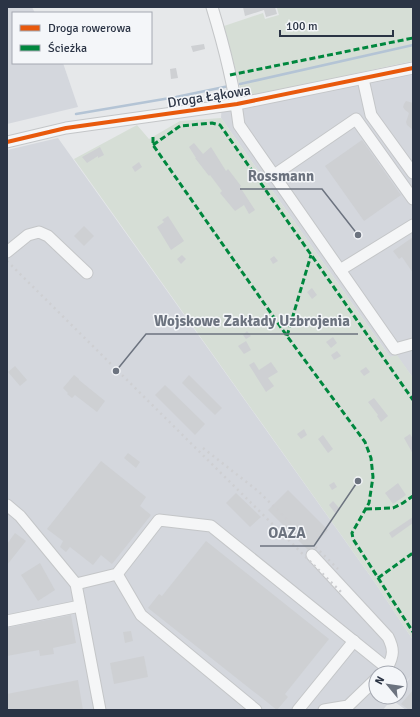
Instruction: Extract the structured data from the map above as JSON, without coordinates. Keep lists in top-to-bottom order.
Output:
{
  "streets": {
    "street": ["Droga Łąkowa"]
  },
  "places": ["Rossmann", "Wojskowe Zakłady Uzbrojenia", "OAZA"],
  "legend": ["Droga rowerowa", "Ścieżka"],
  "scale_bar": "100 m",
  "north": "top left"
}
